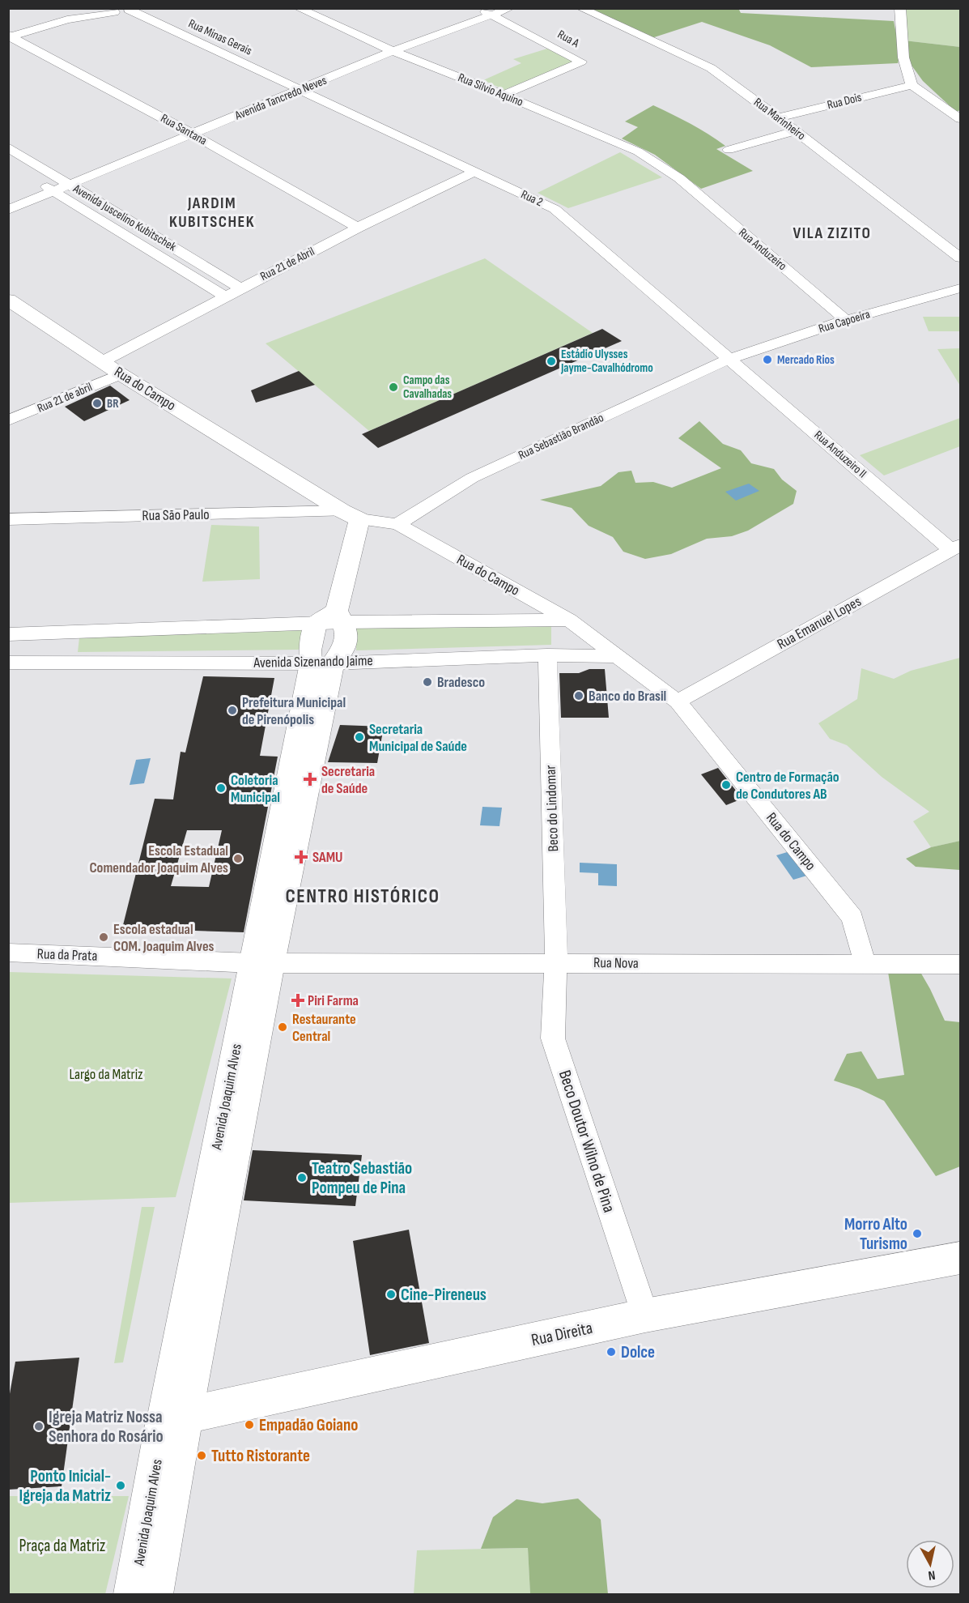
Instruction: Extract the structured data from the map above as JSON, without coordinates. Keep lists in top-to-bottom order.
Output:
{
  "streets": {
    "main road": ["Avenida Joaquim Alves", "Rua Direita"],
    "street": [
      "Rua Minas Gerais",
      "Rua A",
      "Rua Silvio Aquino",
      "Avenida Tancredo Neves",
      "Rua Dois",
      "Rua Marinheiro",
      "Rua Santana",
      "Rua 2",
      "Avenida Juscelino Kubitschek",
      "Rua Anduzeiro",
      "Rua 21 de Abril",
      "Rua Capoeira",
      "Rua do Campo",
      "Rua 21 de abril",
      "Rua Sebastião Brandão",
      "Rua Anduzeiro II",
      "Rua São Paulo",
      "Rua Emanuel Lopes",
      "Avenida Sizenando Jaime",
      "Beco do Lindomar",
      "Rua da Prata",
      "Rua Nova",
      "Beco Doutor Wilno de Pina"
    ]
  },
  "crossings": [
    ["Rua Minas Gerais", "Avenida Tancredo Neves"],
    ["Rua Minas Gerais", "Rua 2"],
    ["Rua A", "Rua Silvio Aquino"],
    ["Rua A", "Avenida Tancredo Neves"],
    ["Rua Silvio Aquino", "Avenida Tancredo Neves"],
    ["Rua Silvio Aquino", "Rua Anduzeiro"],
    ["Avenida Tancredo Neves", "Rua Santana"],
    ["Avenida Tancredo Neves", "Rua 2"],
    ["Avenida Tancredo Neves", "Avenida Juscelino Kubitschek"],
    ["Rua Dois", "Rua Marinheiro"],
    ["Rua Santana", "Rua 21 de Abril"],
    ["Rua 2", "Rua 21 de Abril"],
    ["Rua 2", "Rua Capoeira"],
    ["Rua 2", "Rua Sebastião Brandão"],
    ["Rua 2", "Rua Anduzeiro II"],
    ["Avenida Juscelino Kubitschek", "Rua 21 de Abril"],
    ["Rua Anduzeiro", "Rua Capoeira"],
    ["Rua 21 de Abril", "Rua do Campo"],
    ["Rua Capoeira", "Rua Sebastião Brandão"],
    ["Rua Capoeira", "Rua Anduzeiro II"],
    ["Rua do Campo", "Rua 21 de abril"],
    ["Rua do Campo", "Rua Sebastião Brandão"],
    ["Rua do Campo", "Rua São Paulo"],
    ["Rua do Campo", "Rua Emanuel Lopes"],
    ["Rua do Campo", "Avenida Sizenando Jaime"],
    ["Rua do Campo", "Rua Nova"],
    ["Rua do Campo", "Avenida Joaquim Alves"],
    ["Rua Sebastião Brandão", "Rua Anduzeiro II"],
    ["Rua Anduzeiro II", "Rua Emanuel Lopes"],
    ["Rua São Paulo", "Avenida Joaquim Alves"],
    ["Avenida Sizenando Jaime", "Beco do Lindomar"],
    ["Avenida Sizenando Jaime", "Avenida Joaquim Alves"],
    ["Beco do Lindomar", "Rua Nova"],
    ["Beco do Lindomar", "Beco Doutor Wilno de Pina"],
    ["Rua da Prata", "Rua Nova"],
    ["Rua da Prata", "Avenida Joaquim Alves"],
    ["Rua Nova", "Avenida Joaquim Alves"],
    ["Rua Nova", "Beco Doutor Wilno de Pina"],
    ["Avenida Joaquim Alves", "Rua Direita"],
    ["Beco Doutor Wilno de Pina", "Rua Direita"]
  ],
  "districts": ["JARDIM KUBITSCHEK", "VILA ZIZITO", "CENTRO HISTÓRICO"],
  "parks": ["Largo da Matriz", "Praça da Matriz"],
  "places": {
    "other": [
      "Mercado Rios",
      "Estádio Ulysses Jayme-Cavalhódromo",
      "Campo das Cavalhadas",
      "BR",
      "Bradesco",
      "Banco do Brasil",
      "Prefeitura Municipal de Pirenópolis",
      "Secretaria Municipal de Saúde",
      "Centro de Formação de Condutores AB",
      "Coletoria Municipal",
      "Escola Estadual Comendador Joaquim Alves",
      "Escola estadual COM. Joaquim Alves",
      "Restaurante Central",
      "Teatro Sebastião Pompeu de Pina",
      "Morro Alto Turismo",
      "Cine-Pireneus",
      "Dolce",
      "Empadão Goiano",
      "Igreja Matriz Nossa Senhora do Rosário",
      "Tutto Ristorante",
      "Ponto Inicial- Igreja da Matriz"
    ],
    "health": ["Secretaria de Saúde", "SAMU", "Piri Farma"]
  },
  "north": "bottom"
}
